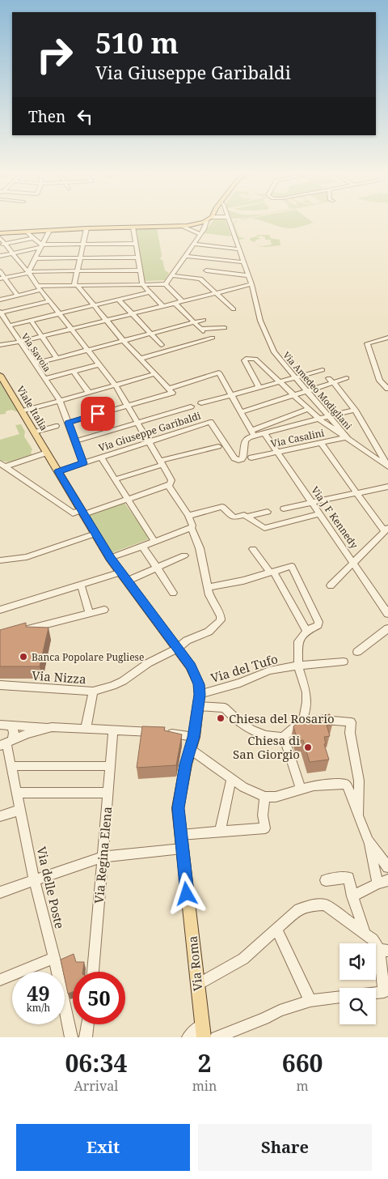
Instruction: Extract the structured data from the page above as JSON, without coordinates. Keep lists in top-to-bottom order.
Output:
{
  "streets": {
    "main road": ["Viale Italia", "Via Roma"],
    "street": [
      "Via Savoia",
      "Via Amedeo Modigliani",
      "Via Giuseppe Garibaldi",
      "Via Casalini",
      "Via J F Kennedy",
      "Via del Tufo",
      "Via Nizza",
      "Via Regina Elena",
      "Via delle Poste"
    ]
  },
  "crossings": [
    ["Via Savoia", "Via Giuseppe Garibaldi"],
    ["Via Amedeo Modigliani", "Via Casalini"],
    ["Viale Italia", "Via Roma"],
    ["Via Giuseppe Garibaldi", "Via Roma"],
    ["Via Casalini", "Via J F Kennedy"],
    ["Via del Tufo", "Via Roma"],
    ["Via Nizza", "Via Roma"]
  ],
  "places": ["Banca Popolare Pugliese", "Chiesa del Rosario", "Chiesa di San Giorgio"],
  "page": {
    "turn": ["510 m", "Via Giuseppe Garibaldi"],
    "then": "Then",
    "speed": "49 km/h",
    "limit": "50",
    "eta": [
      "06:34",
      "Arrival",
      "2",
      "min",
      "660",
      "m"
    ],
    "buttons": ["Exit", "Share"]
  }
}
